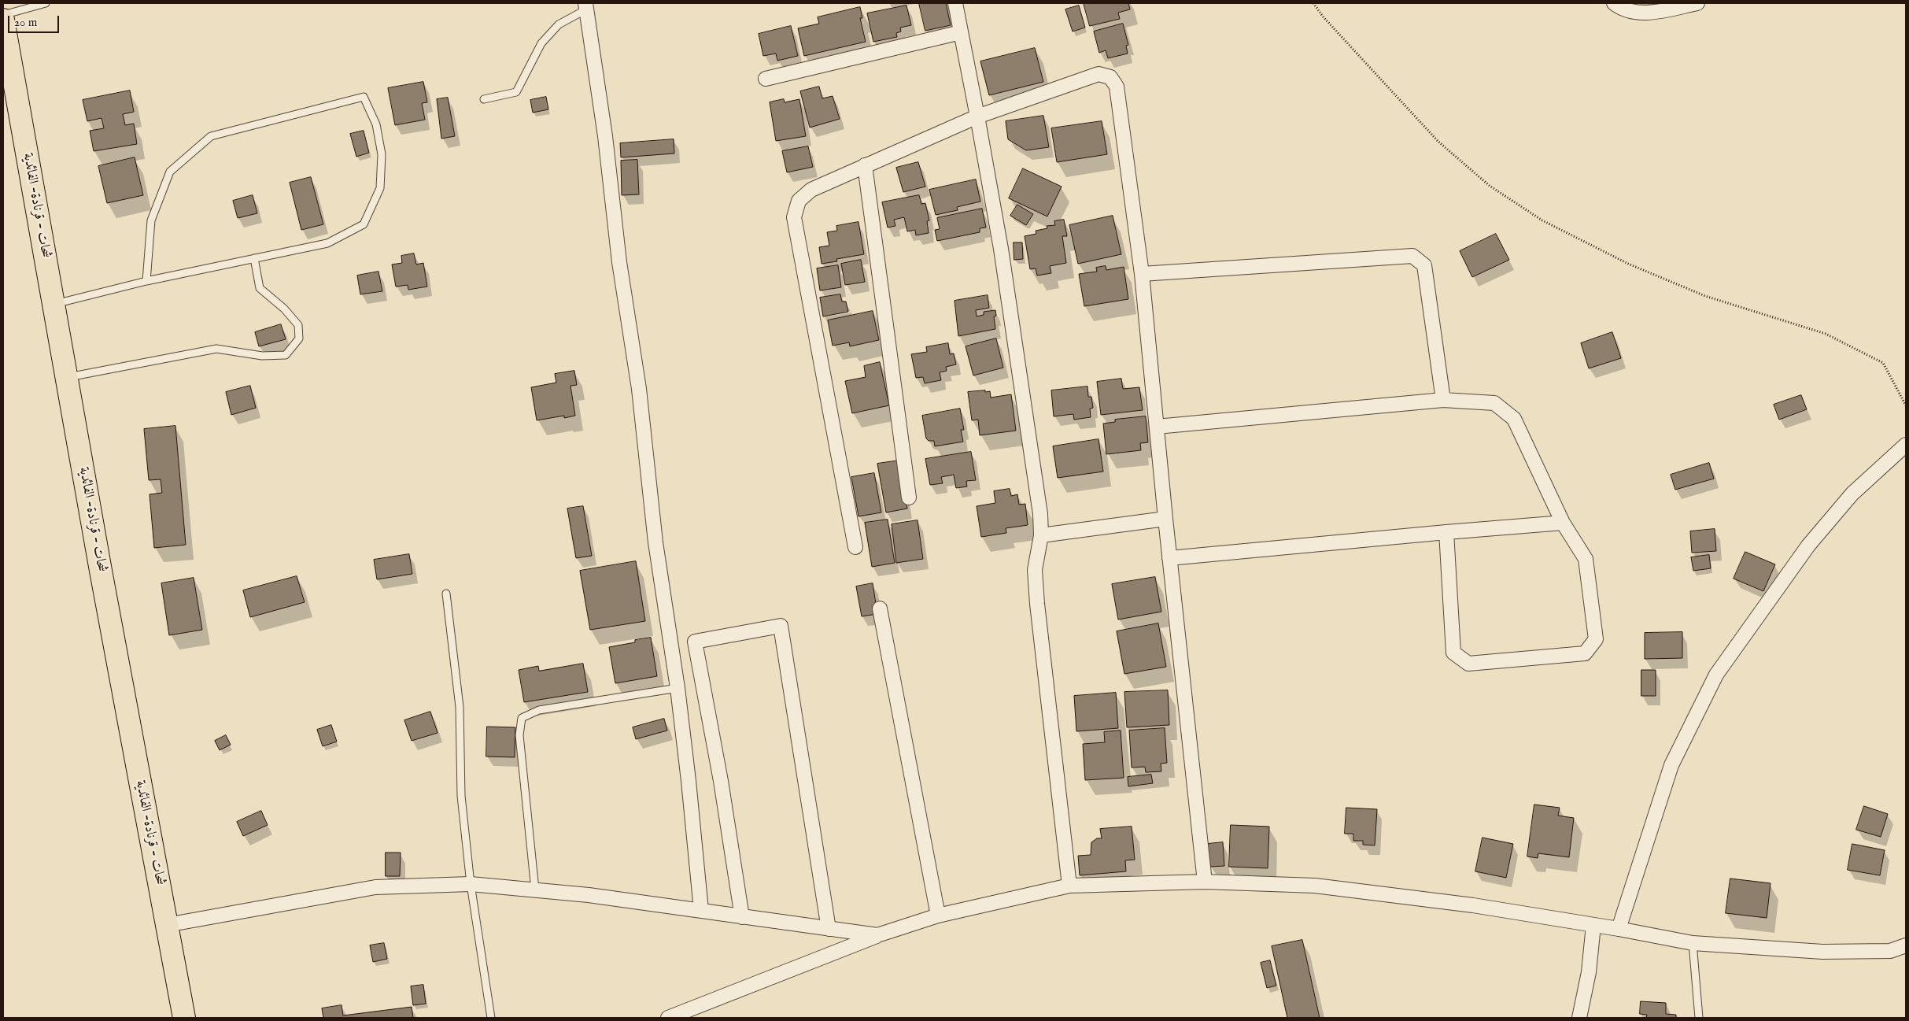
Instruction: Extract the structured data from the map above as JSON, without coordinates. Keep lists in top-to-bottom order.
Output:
{
  "streets": {
    "main road": ["شحات - قرنادة- الفائدية"]
  },
  "scale_bar": "20 m"
}
